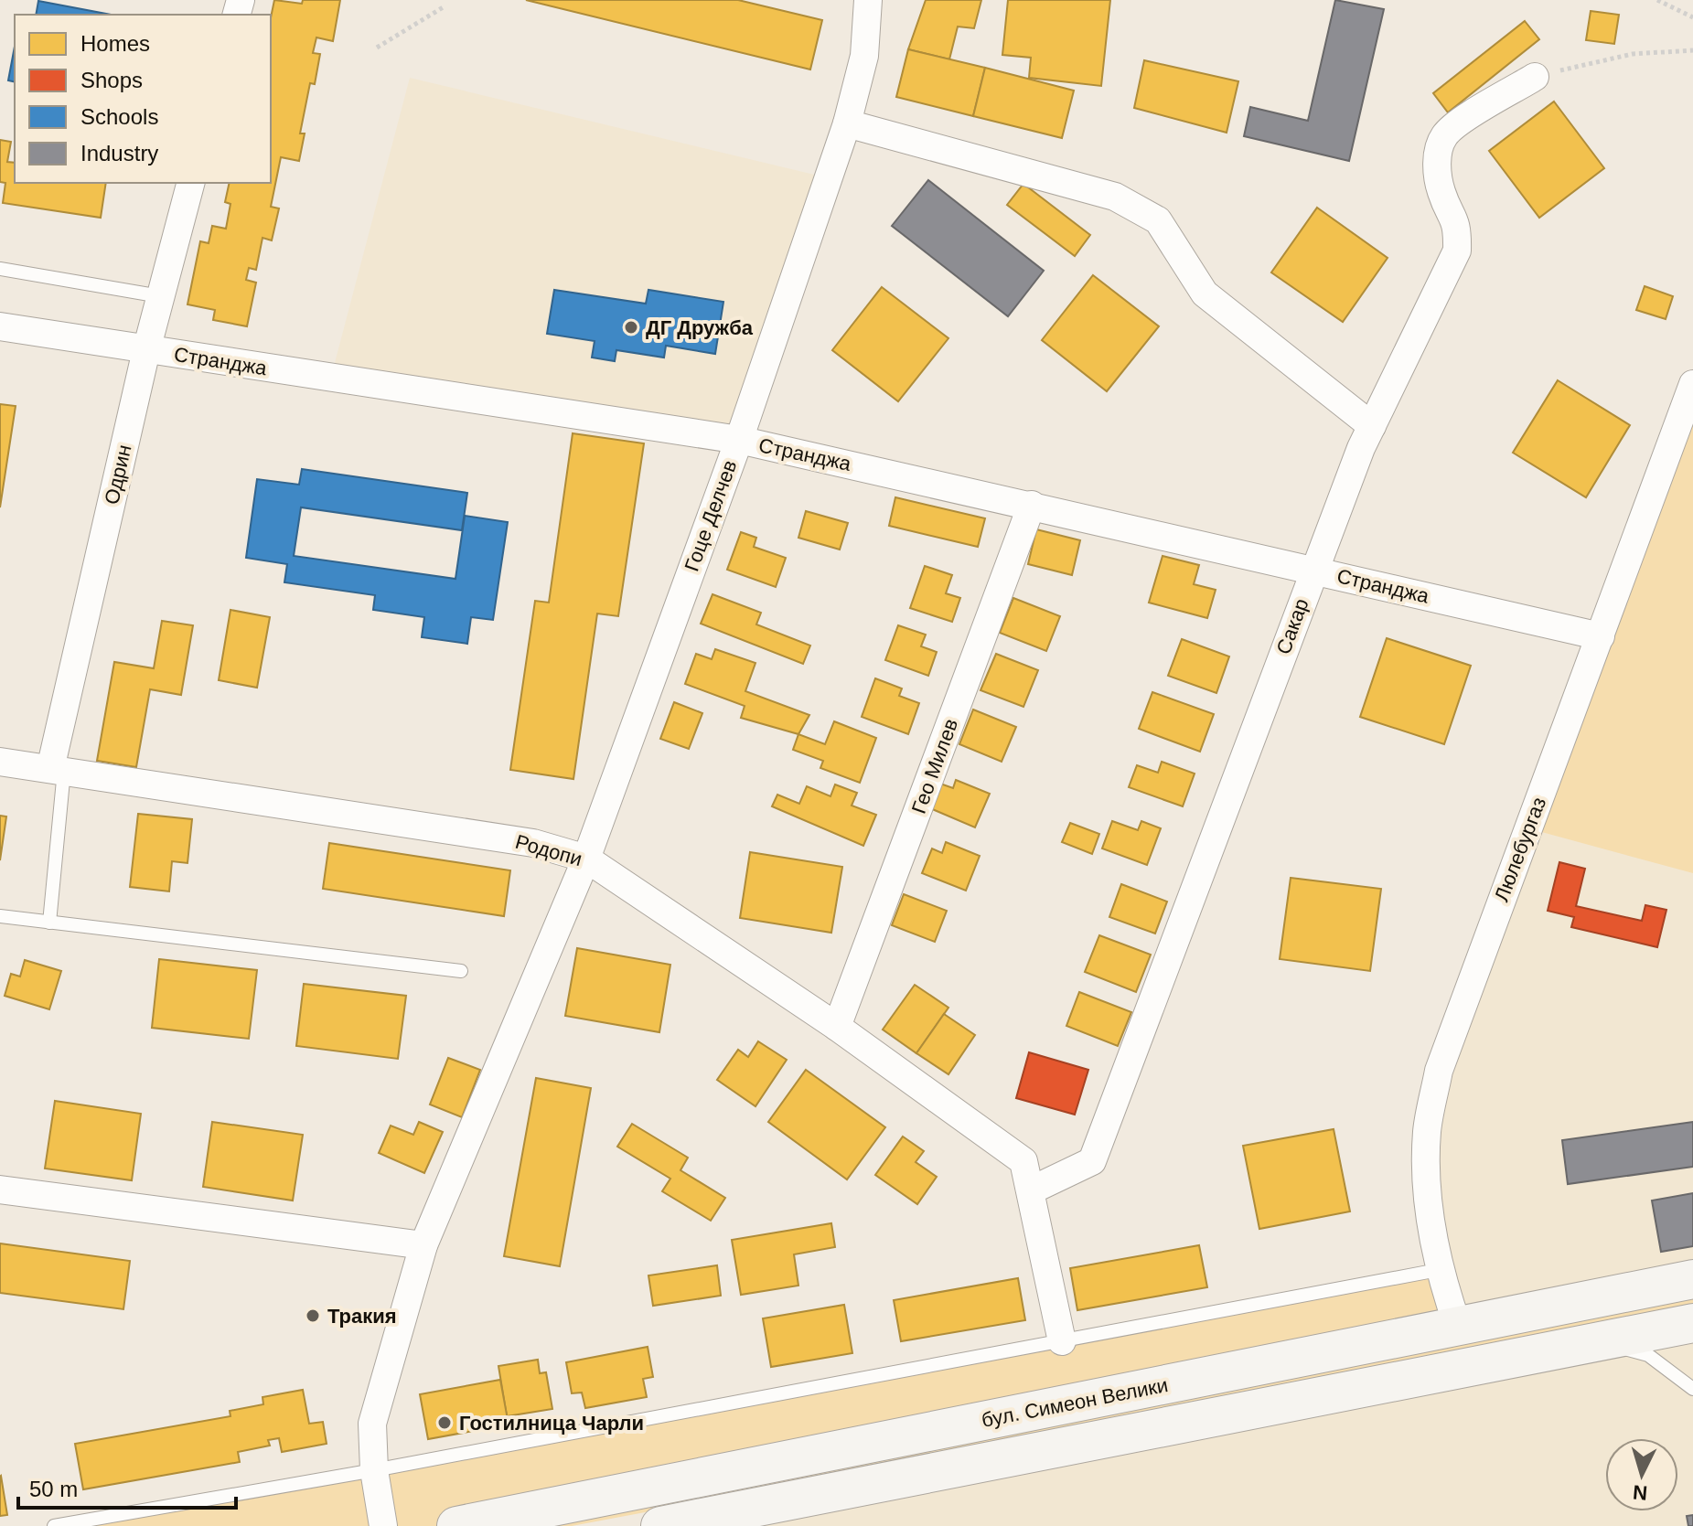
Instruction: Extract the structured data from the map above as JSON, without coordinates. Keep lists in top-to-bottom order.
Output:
{
  "streets": {
    "main road": ["бул. Симеон Велики"],
    "street": [
      "Странджа",
      "Одрин",
      "Гоце Делчев",
      "Сакар",
      "Гео Милев",
      "Люлебургаз",
      "Родопи"
    ]
  },
  "crossings": [
    ["Странджа", "Одрин"],
    ["Странджа", "Гоце Делчев"],
    ["Странджа", "Сакар"],
    ["Странджа", "Гео Милев"],
    ["Странджа", "Люлебургаз"],
    ["Одрин", "Родопи"],
    ["Гоце Делчев", "Родопи"],
    ["Сакар", "Родопи"],
    ["Гео Милев", "Родопи"],
    ["Люлебургаз", "бул. Симеон Велики"]
  ],
  "places": ["ДГ Дружба", "Тракия", "Гостилница Чарли"],
  "legend": [
    "Homes",
    "Shops",
    "Schools",
    "Industry"
  ],
  "scale_bar": "50 m",
  "north": "bottom"
}
